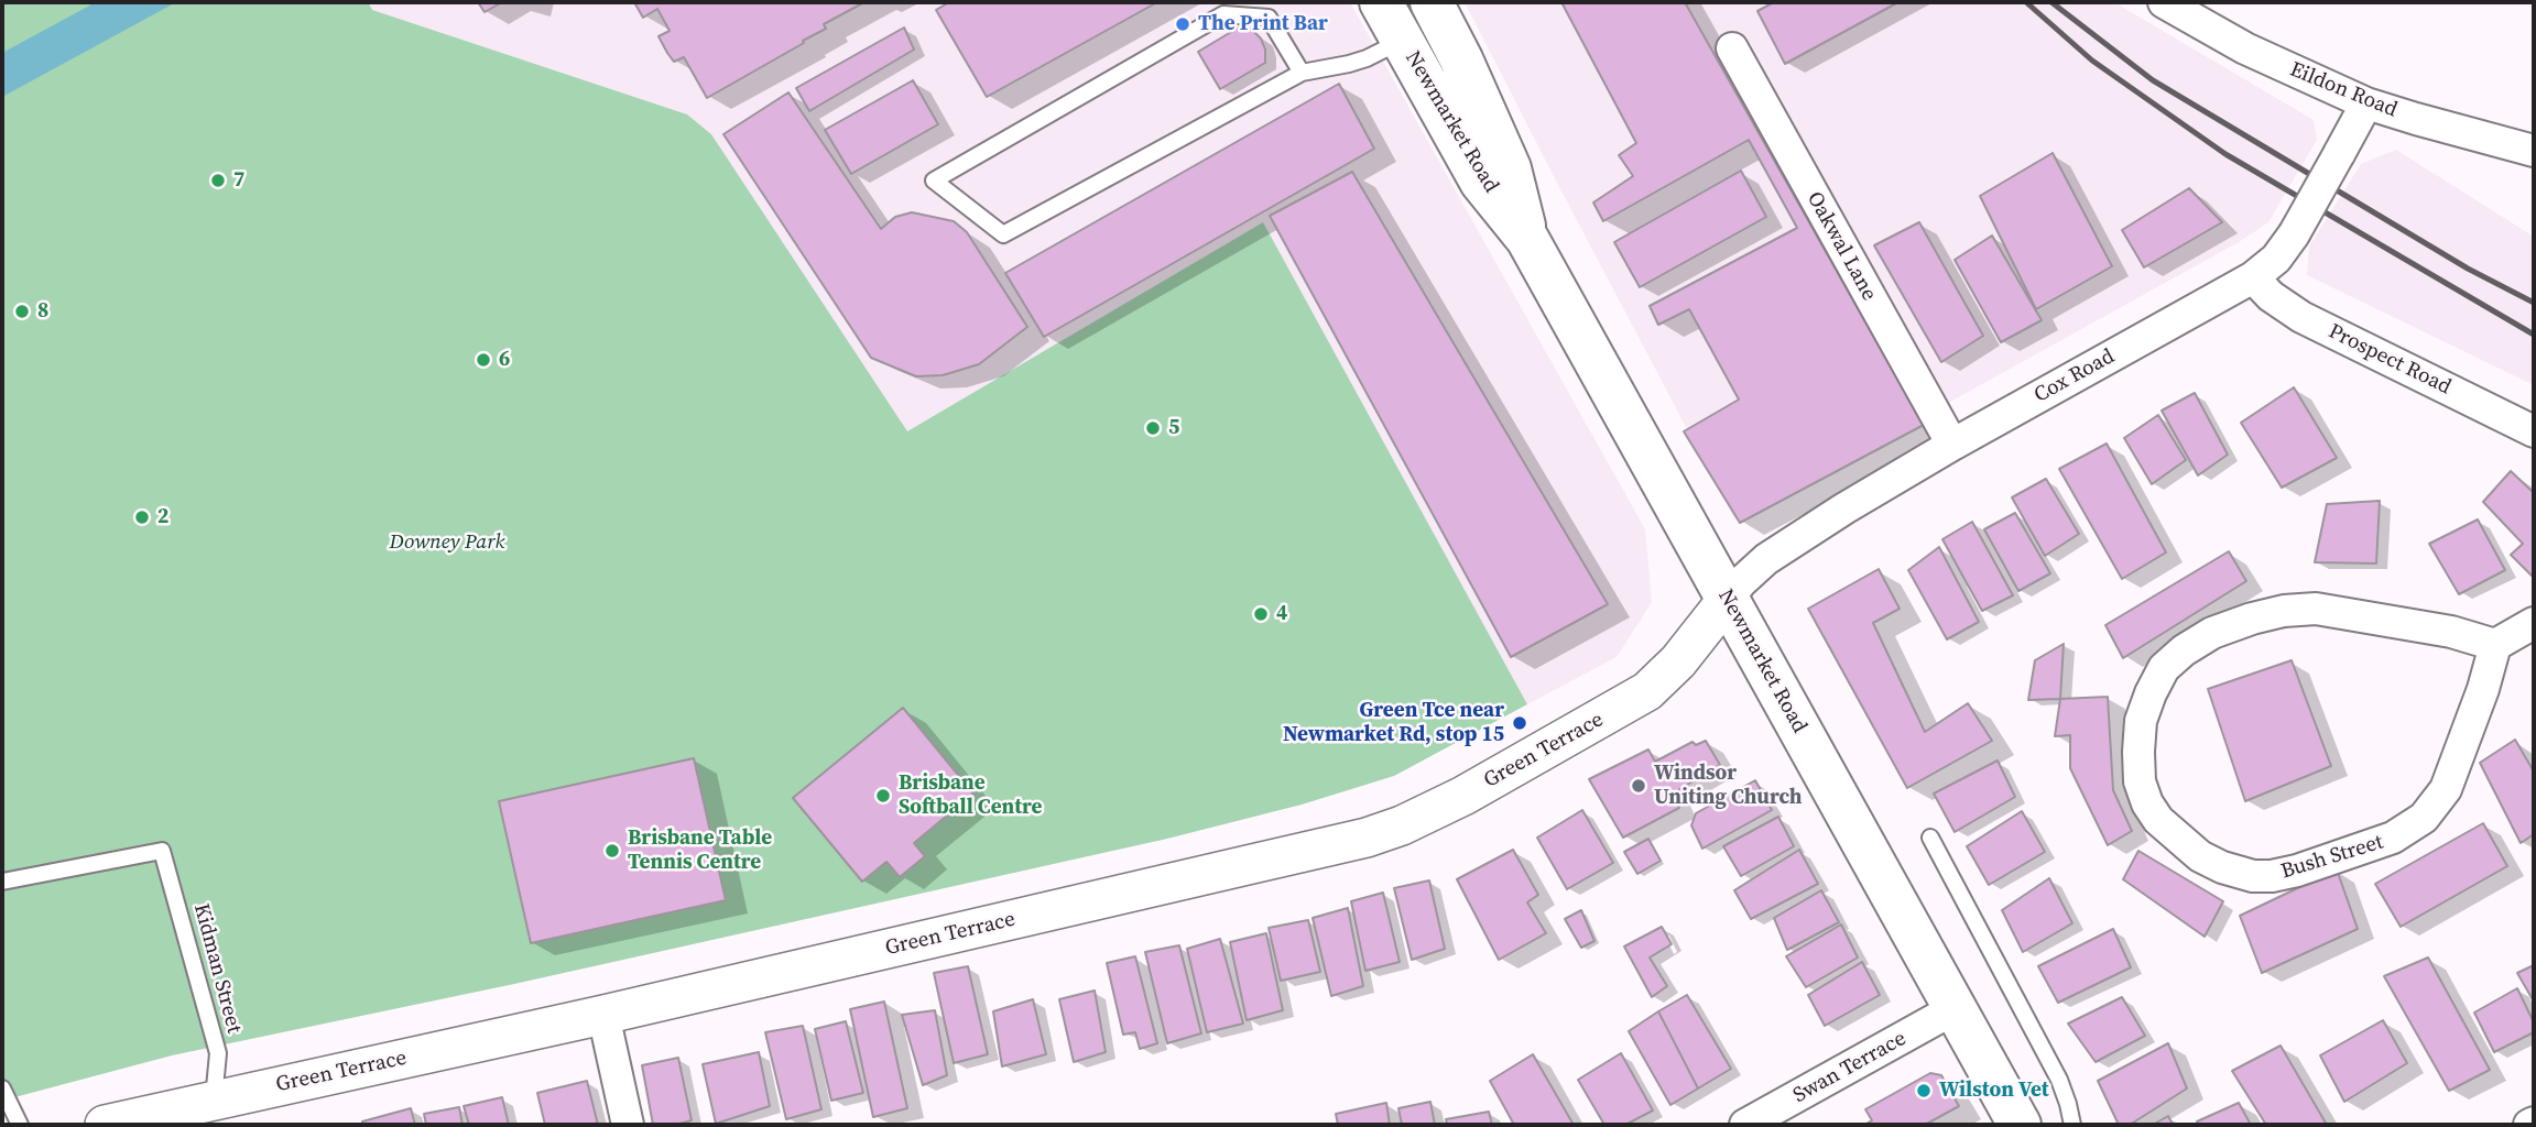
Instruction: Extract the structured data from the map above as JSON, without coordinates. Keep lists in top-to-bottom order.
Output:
{
  "streets": {
    "main road": ["Newmarket Road"],
    "street": [
      "Eildon Road",
      "Oakwal Lane",
      "Prospect Road",
      "Cox Road",
      "Green Terrace",
      "Bush Street",
      "Swan Terrace"
    ],
    "lane": ["Kidman Street"]
  },
  "crossings": [
    ["Eildon Road", "Cox Road"],
    ["Newmarket Road", "Cox Road"],
    ["Newmarket Road", "Green Terrace"],
    ["Newmarket Road", "Swan Terrace"],
    ["Oakwal Lane", "Cox Road"],
    ["Prospect Road", "Cox Road"],
    ["Cox Road", "Green Terrace"],
    ["Green Terrace", "Kidman Street"]
  ],
  "parks": ["Downey Park"],
  "places": [
    "The Print Bar",
    "7",
    "8",
    "6",
    "5",
    "2",
    "4",
    "Green Tce near Newmarket Rd, stop 15",
    "Windsor Uniting Church",
    "Brisbane Softball Centre",
    "Brisbane Table Tennis Centre",
    "Wilston Vet"
  ]
}
